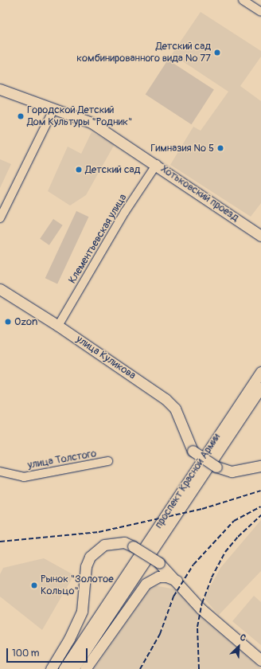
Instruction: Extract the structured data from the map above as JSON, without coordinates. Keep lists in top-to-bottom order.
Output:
{
  "streets": {
    "main road": ["Хотьковский проезд", "улица Куликова", "проспект Красной Армии"],
    "street": ["Клементьевская улица", "улица Толстого"]
  },
  "crossings": [
    ["Хотьковский проезд", "Клементьевская улица"],
    ["Клементьевская улица", "улица Куликова"]
  ],
  "places": [
    "Детский сад комбинированного вида № 77",
    "Городской Детский Дом Культуры \"Родник\"",
    "Гимназия № 5",
    "Детский сад",
    "Ozon",
    "Рынок \"Золотое Кольцо\""
  ],
  "scale_bar": "100 m",
  "north": "top right"
}
